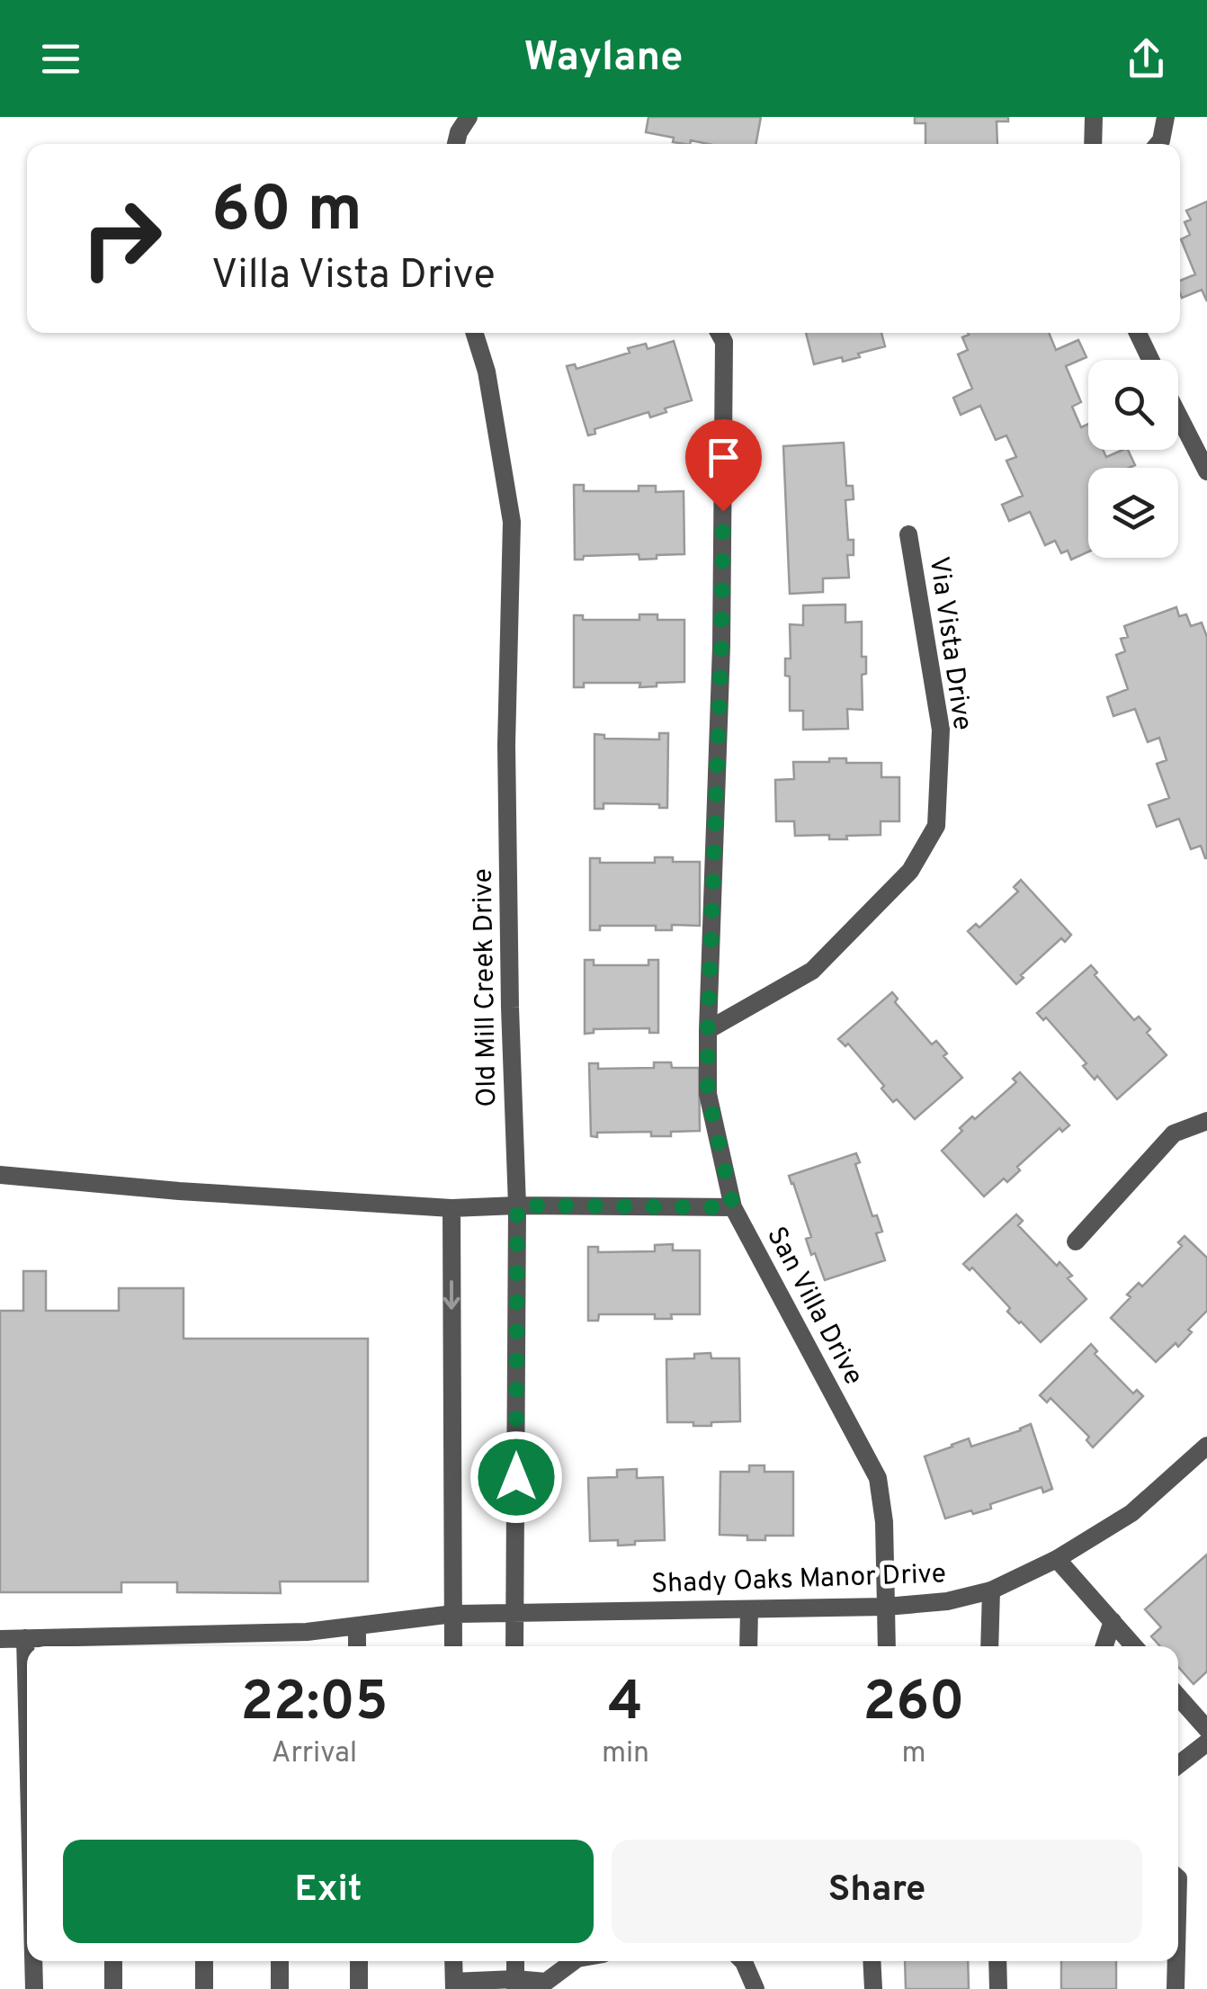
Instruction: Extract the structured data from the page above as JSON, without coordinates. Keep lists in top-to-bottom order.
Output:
{
  "streets": {
    "street": [
      "Via Vista Drive",
      "Old Mill Creek Drive",
      "San Villa Drive",
      "Shady Oaks Manor Drive"
    ]
  },
  "crossings": [
    ["Via Vista Drive", "San Villa Drive"],
    ["Old Mill Creek Drive", "Shady Oaks Manor Drive"],
    ["San Villa Drive", "Shady Oaks Manor Drive"]
  ],
  "page": {
    "header": "Waylane",
    "turn": ["60 m", "Villa Vista Drive"],
    "eta": [
      "22:05",
      "Arrival",
      "4",
      "min",
      "260",
      "m"
    ],
    "buttons": ["Exit", "Share"]
  }
}
